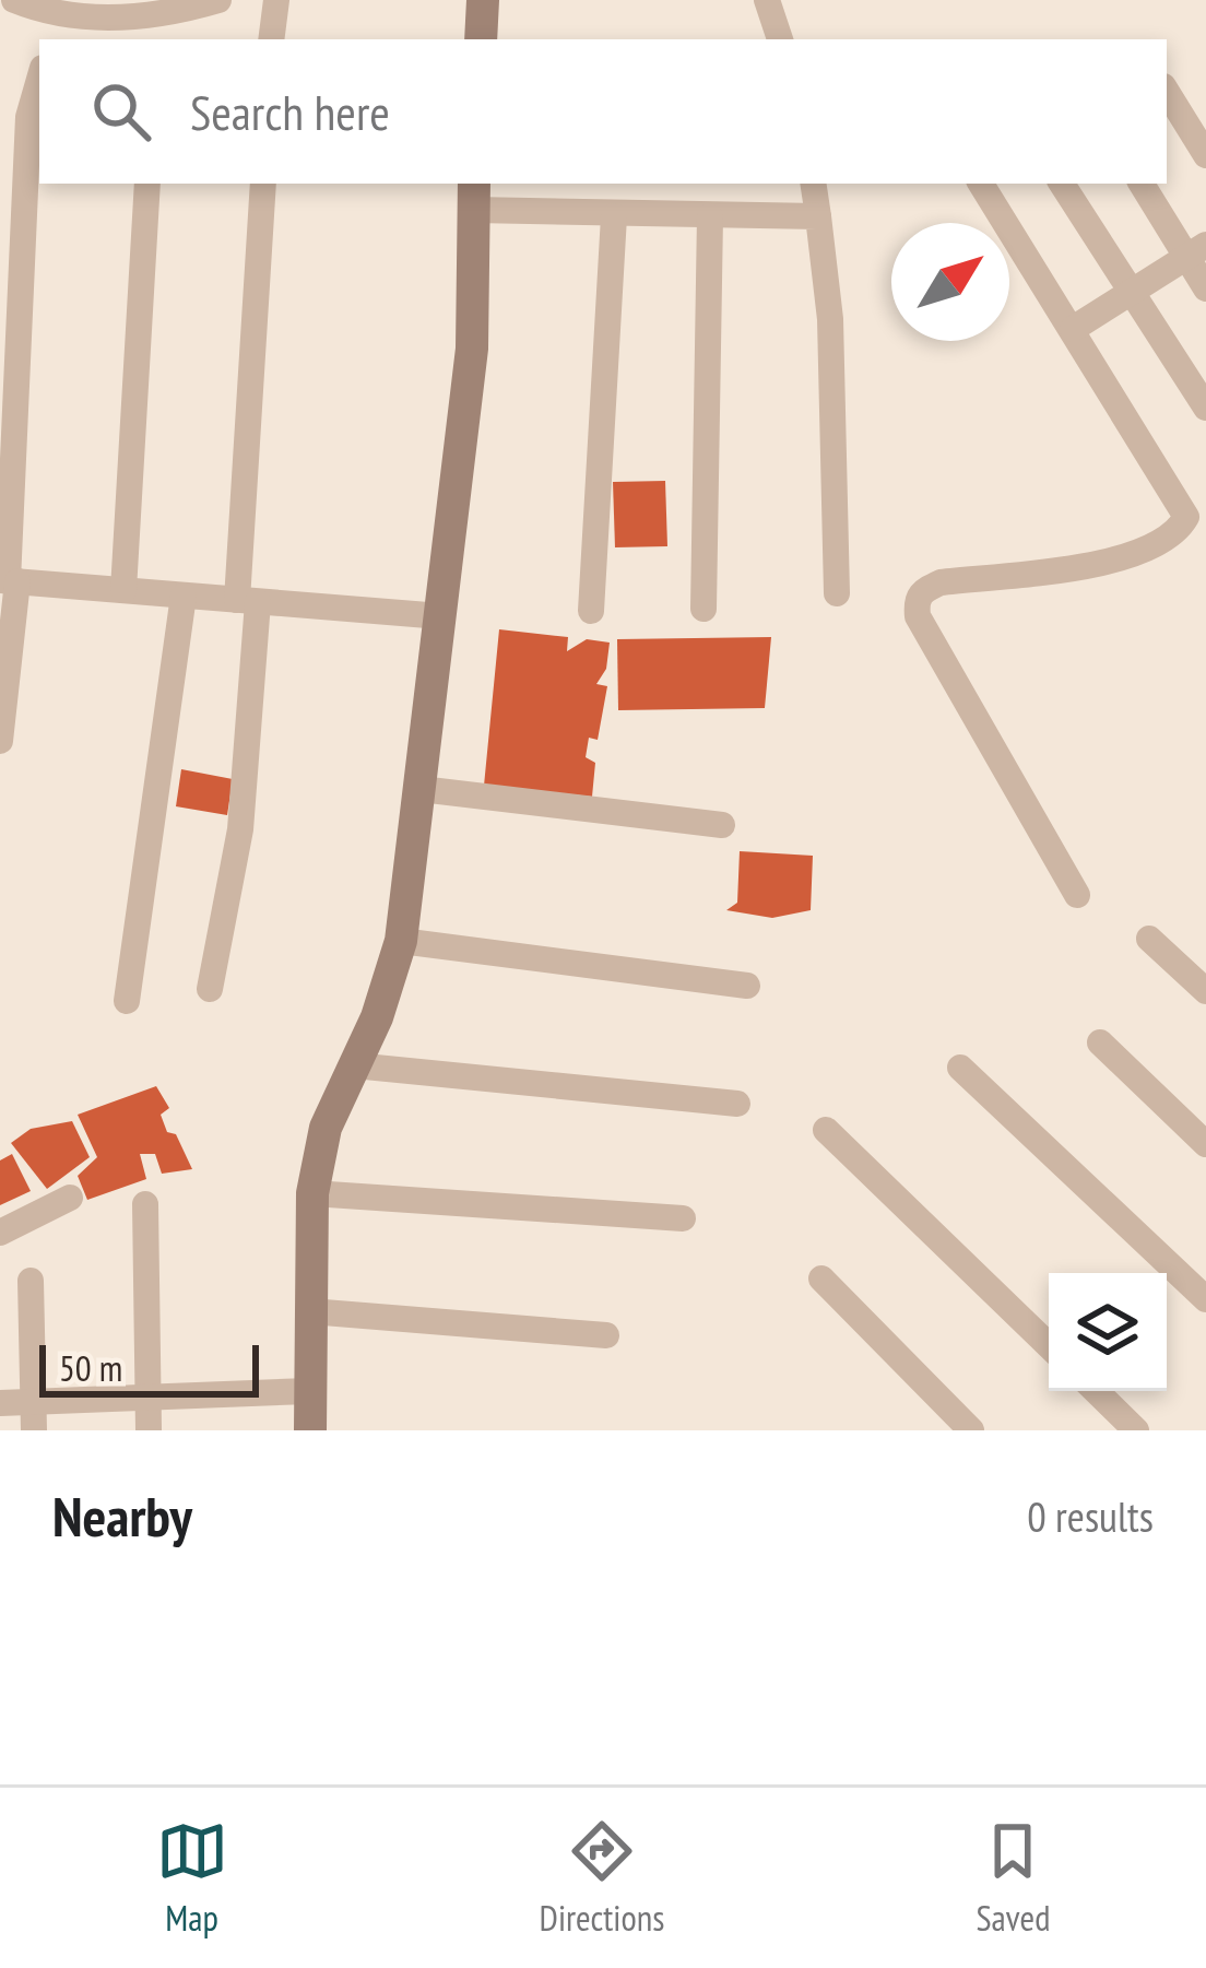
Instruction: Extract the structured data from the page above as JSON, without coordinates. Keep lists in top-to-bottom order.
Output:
{
  "scale_bar": "50 m",
  "north": "top right",
  "page": {
    "search": "Search here",
    "scale": "50 m",
    "heading": ["Nearby", "0 results"],
    "nav": ["Map", "Directions", "Saved"]
  }
}
